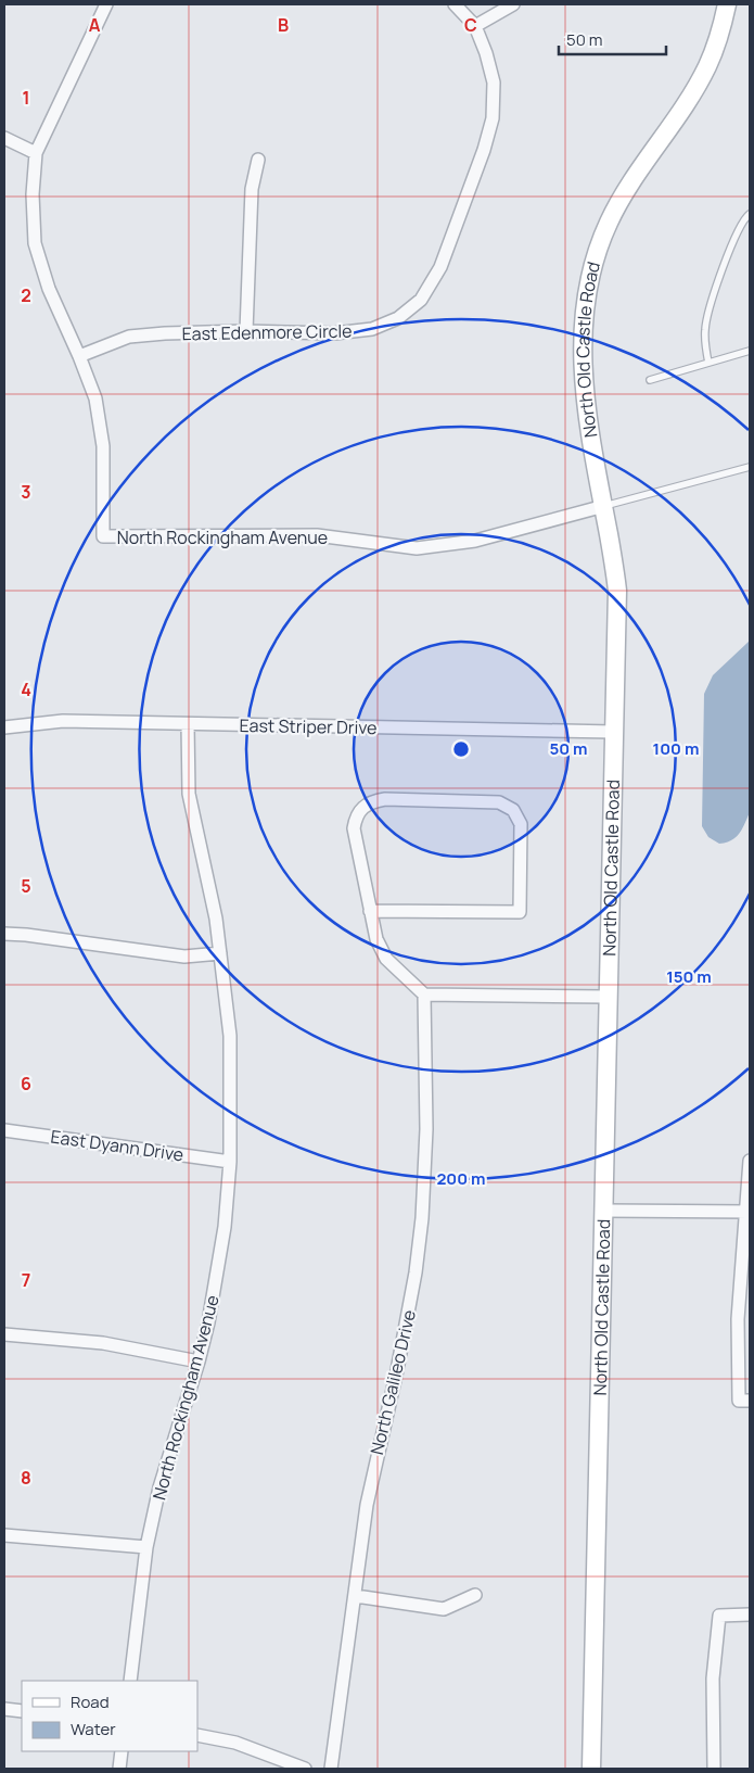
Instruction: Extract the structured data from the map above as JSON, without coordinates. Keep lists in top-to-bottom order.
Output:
{
  "streets": {
    "street": [
      "East Edenmore Circle",
      "North Old Castle Road",
      "North Rockingham Avenue",
      "East Striper Drive",
      "East Dyann Drive",
      "North Galileo Drive"
    ]
  },
  "crossings": [
    ["East Edenmore Circle", "North Rockingham Avenue"],
    ["North Old Castle Road", "North Rockingham Avenue"],
    ["North Old Castle Road", "East Striper Drive"],
    ["North Rockingham Avenue", "East Striper Drive"],
    ["North Rockingham Avenue", "East Dyann Drive"]
  ],
  "legend": ["Road", "Water"],
  "scale_bar": "50 m",
  "grid": {
    "columns": ["A", "B", "C"],
    "rows": [
      "1",
      "2",
      "3",
      "4",
      "5",
      "6",
      "7",
      "8"
    ]
  },
  "rings": [
    "50 m",
    "100 m",
    "150 m",
    "200 m"
  ]
}
